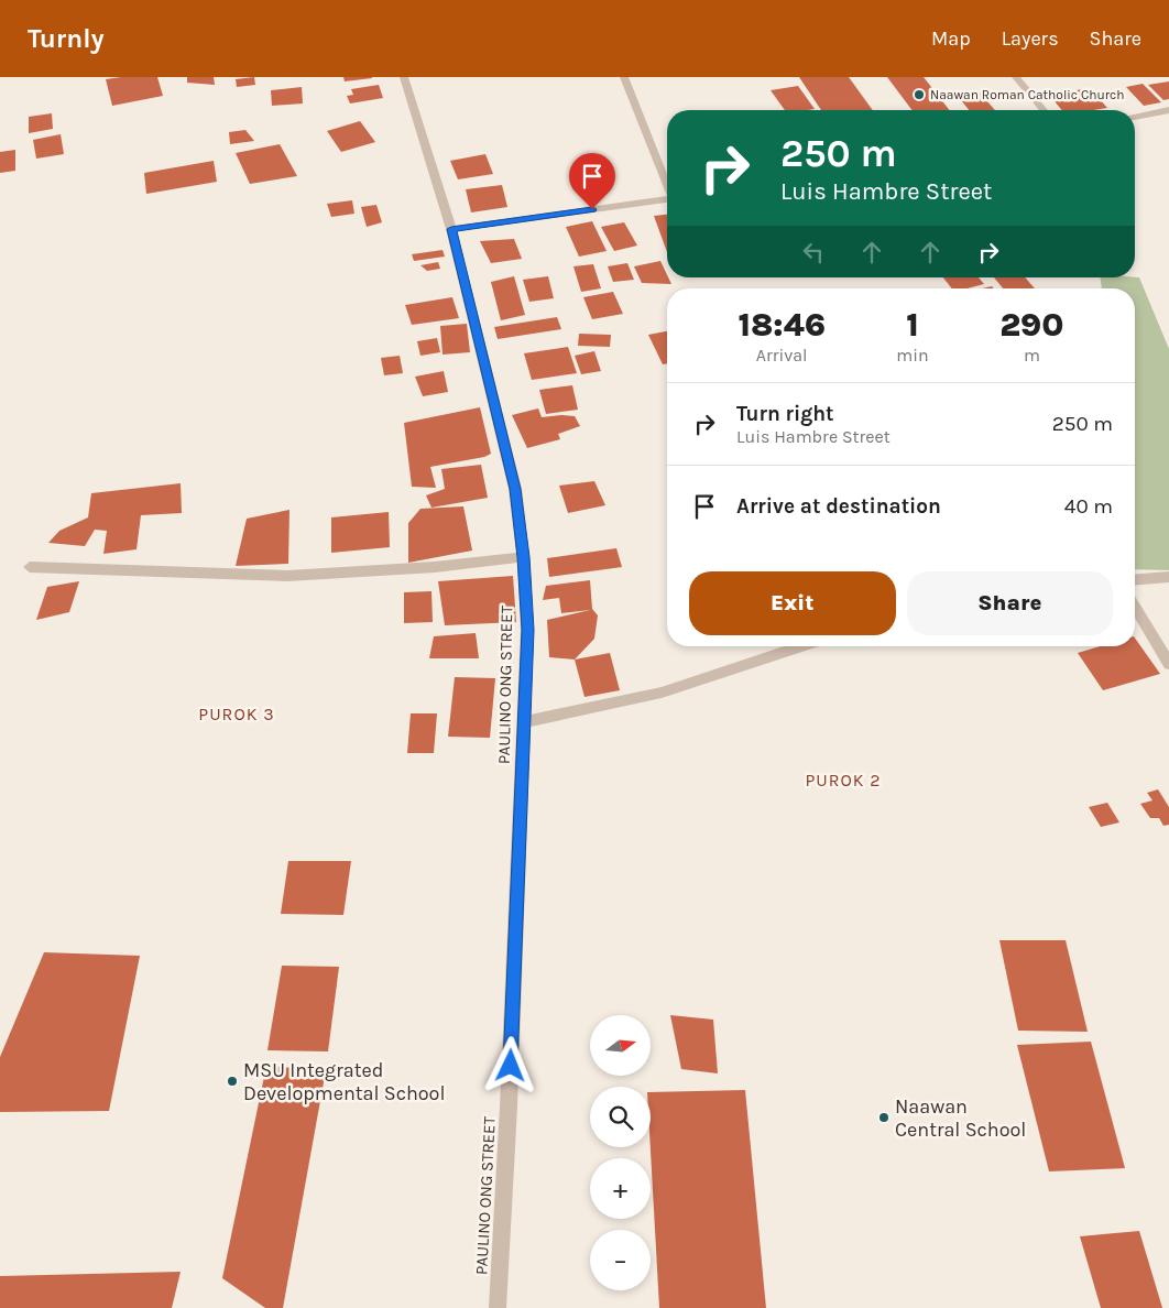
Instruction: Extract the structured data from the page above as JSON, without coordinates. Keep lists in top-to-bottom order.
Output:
{
  "streets": {
    "street": ["PAULINO ONG STREET"]
  },
  "districts": ["PUROK 3", "PUROK 2"],
  "places": ["Naawan Roman Catholic Church", "MSU Integrated Developmental School", "Naawan Central School"],
  "north": "right",
  "page": {
    "header": "Turnly",
    "nav": ["Map", "Layers", "Share"],
    "turn": ["250 m", "Luis Hambre Street"],
    "eta": [
      "18:46",
      "Arrival",
      "1",
      "min",
      "290",
      "m"
    ],
    "list": [
      {
        "name": "Turn right",
        "note": "Luis Hambre Street",
        "value": "250 m"
      },
      {
        "name": "Arrive at destination",
        "value": "40 m"
      }
    ],
    "buttons": ["Exit", "Share"],
    "map_buttons": ["+", "−"]
  }
}
